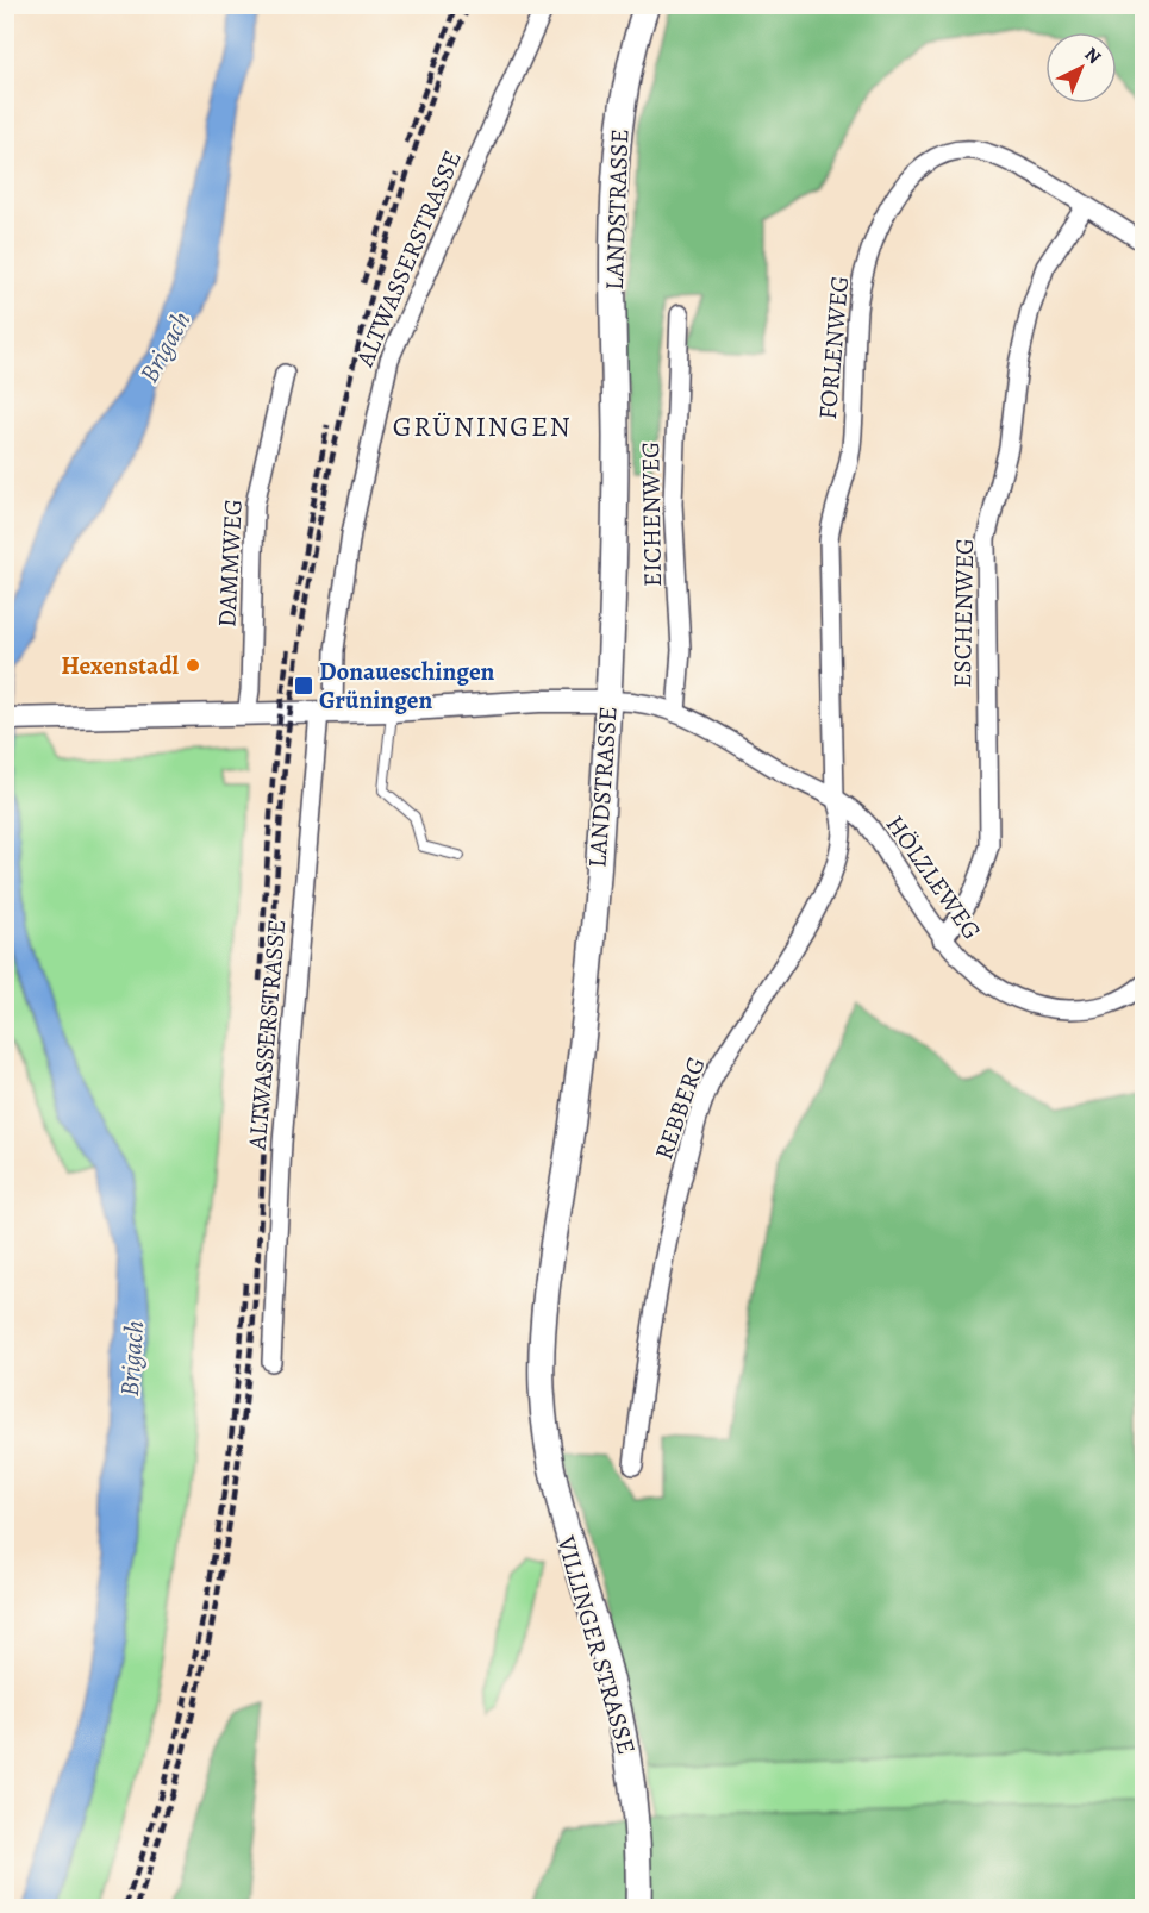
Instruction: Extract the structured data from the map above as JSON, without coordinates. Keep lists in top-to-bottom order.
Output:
{
  "streets": {
    "main road": ["LANDSTRASSE", "VILLINGER STRASSE"],
    "street": [
      "ALTWASSERSTRASSE",
      "FORLENWEG",
      "EICHENWEG",
      "DAMMWEG",
      "ESCHENWEG",
      "HÖLZLEWEG",
      "REBBERG"
    ]
  },
  "crossings": [
    ["LANDSTRASSE", "HÖLZLEWEG"],
    ["LANDSTRASSE", "VILLINGER STRASSE"],
    ["FORLENWEG", "ESCHENWEG"],
    ["FORLENWEG", "HÖLZLEWEG"],
    ["FORLENWEG", "REBBERG"],
    ["EICHENWEG", "HÖLZLEWEG"],
    ["ESCHENWEG", "HÖLZLEWEG"],
    ["HÖLZLEWEG", "REBBERG"]
  ],
  "districts": ["GRÜNINGEN"],
  "water": ["Brigach"],
  "places": {
    "other": ["Hexenstadl"],
    "transit": ["Donaueschingen Grüningen"]
  },
  "north": "top right"
}
